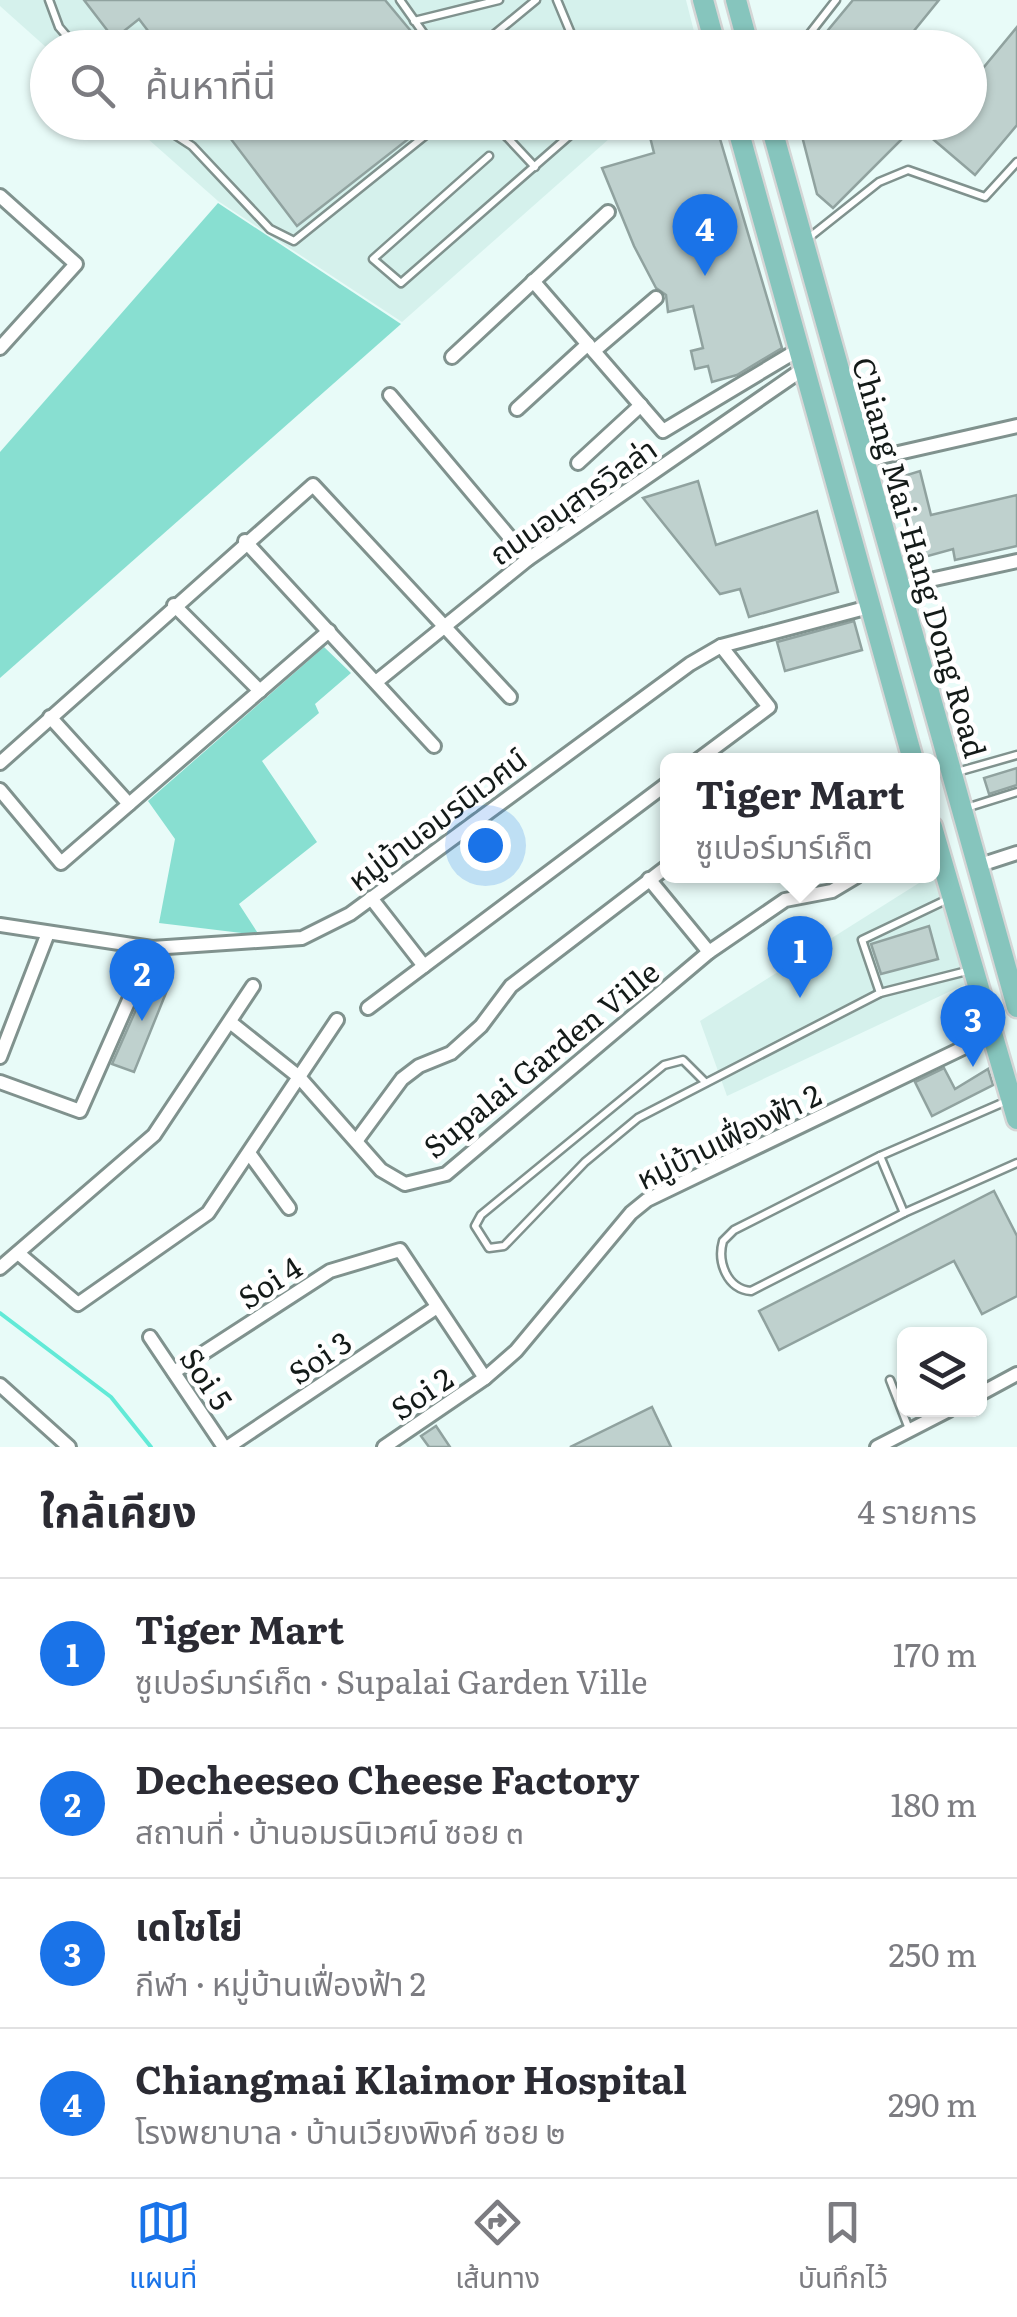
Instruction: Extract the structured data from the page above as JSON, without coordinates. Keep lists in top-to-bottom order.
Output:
{
  "streets": {
    "main road": ["Chiang Mai-Hang Dong Road"],
    "street": [
      "ถนนอนุสารวิลล่า",
      "หมู่บ้านอมรนิเวศน์",
      "Supalai Garden Ville",
      "หมู่บ้านเฟื่องฟ้า 2",
      "Soi 4",
      "Soi 3",
      "Soi 5",
      "Soi 2"
    ]
  },
  "crossings": [
    ["ถนนอนุสารวิลล่า", "Chiang Mai-Hang Dong Road"],
    ["Chiang Mai-Hang Dong Road", "หมู่บ้านอมรนิเวศน์"],
    ["หมู่บ้านเฟื่องฟ้า 2", "Soi 2"],
    ["Soi 4", "Soi 3"],
    ["Soi 4", "Soi 5"],
    ["Soi 3", "Soi 5"]
  ],
  "page": {
    "search": "ค้นหาที่นี่",
    "pins": [
      "4",
      "1",
      "2",
      "3"
    ],
    "popup": ["Tiger Mart", "ซูเปอร์มาร์เก็ต"],
    "heading": ["ใกล้เคียง", "4 รายการ"],
    "list": [
      {
        "mark": "1",
        "name": "Tiger Mart",
        "note": "ซูเปอร์มาร์เก็ต · Supalai Garden Ville",
        "value": "170 m"
      },
      {
        "mark": "2",
        "name": "Decheeseo Cheese Factory",
        "note": "สถานที่ · บ้านอมรนิเวศน์ ซอย ๓",
        "value": "180 m"
      },
      {
        "mark": "3",
        "name": "เดโชโย่",
        "note": "กีฬา · หมู่บ้านเฟื่องฟ้า 2",
        "value": "250 m"
      },
      {
        "mark": "4",
        "name": "Chiangmai Klaimor Hospital",
        "note": "โรงพยาบาล · บ้านเวียงพิงค์ ซอย ๒",
        "value": "290 m"
      }
    ],
    "nav": ["แผนที่", "เส้นทาง", "บันทึกไว้"]
  }
}
